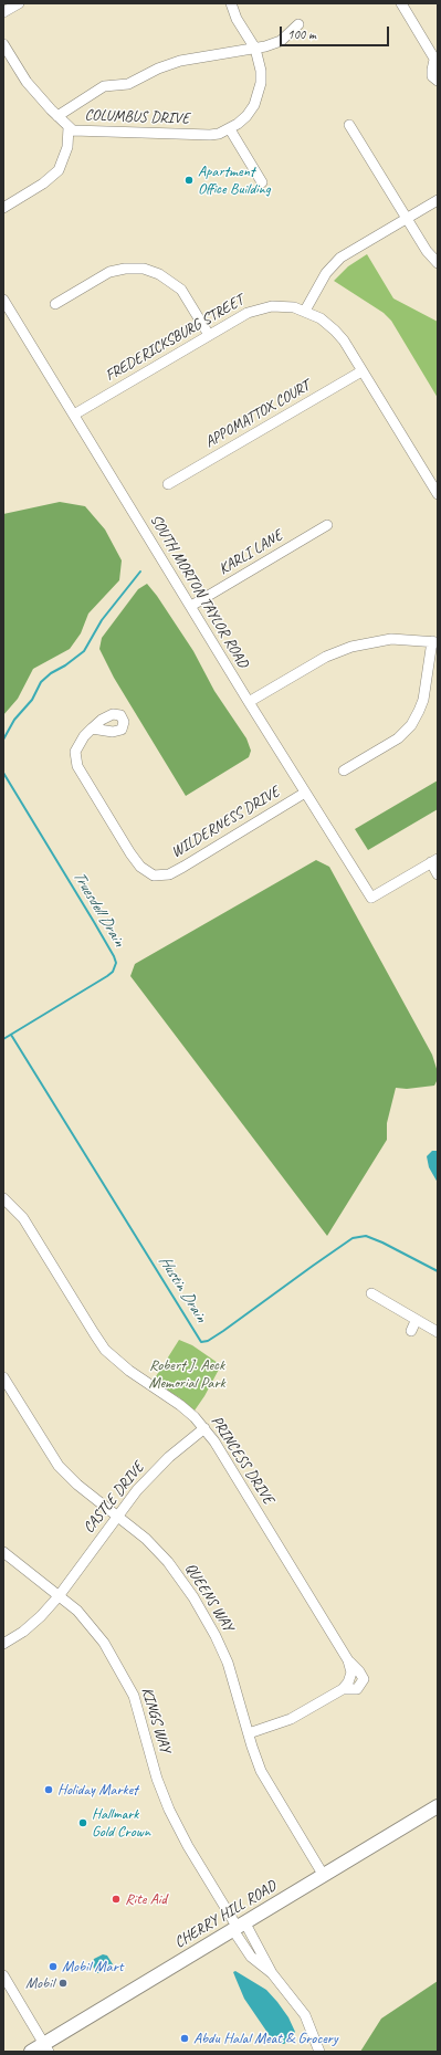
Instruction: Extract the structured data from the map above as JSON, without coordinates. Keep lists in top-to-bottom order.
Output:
{
  "streets": {
    "main road": ["CHERRY HILL ROAD"],
    "street": [
      "COLUMBUS DRIVE",
      "FREDERICKSBURG STREET",
      "APPOMATTOX COURT",
      "KARLI LANE",
      "SOUTH MORTON TAYLOR ROAD",
      "WILDERNESS DRIVE",
      "PRINCESS DRIVE",
      "CASTLE DRIVE",
      "QUEENS WAY",
      "KINGS WAY"
    ]
  },
  "crossings": [
    ["FREDERICKSBURG STREET", "APPOMATTOX COURT"],
    ["FREDERICKSBURG STREET", "SOUTH MORTON TAYLOR ROAD"],
    ["KARLI LANE", "SOUTH MORTON TAYLOR ROAD"],
    ["SOUTH MORTON TAYLOR ROAD", "WILDERNESS DRIVE"],
    ["PRINCESS DRIVE", "CASTLE DRIVE"],
    ["PRINCESS DRIVE", "QUEENS WAY"],
    ["CASTLE DRIVE", "QUEENS WAY"],
    ["CASTLE DRIVE", "KINGS WAY"],
    ["QUEENS WAY", "CHERRY HILL ROAD"],
    ["KINGS WAY", "CHERRY HILL ROAD"]
  ],
  "water": ["Truesdell Drain", "Hustin Drain"],
  "parks": ["Robert J. Aeck Memorial Park"],
  "places": [
    "Apartment Office Building",
    "Holiday Market",
    "Hallmark Gold Crown",
    "Rite Aid",
    "Mobil Mart",
    "Mobil",
    "Abdu Halal Meat & Grocery"
  ],
  "scale_bar": "100 m"
}
